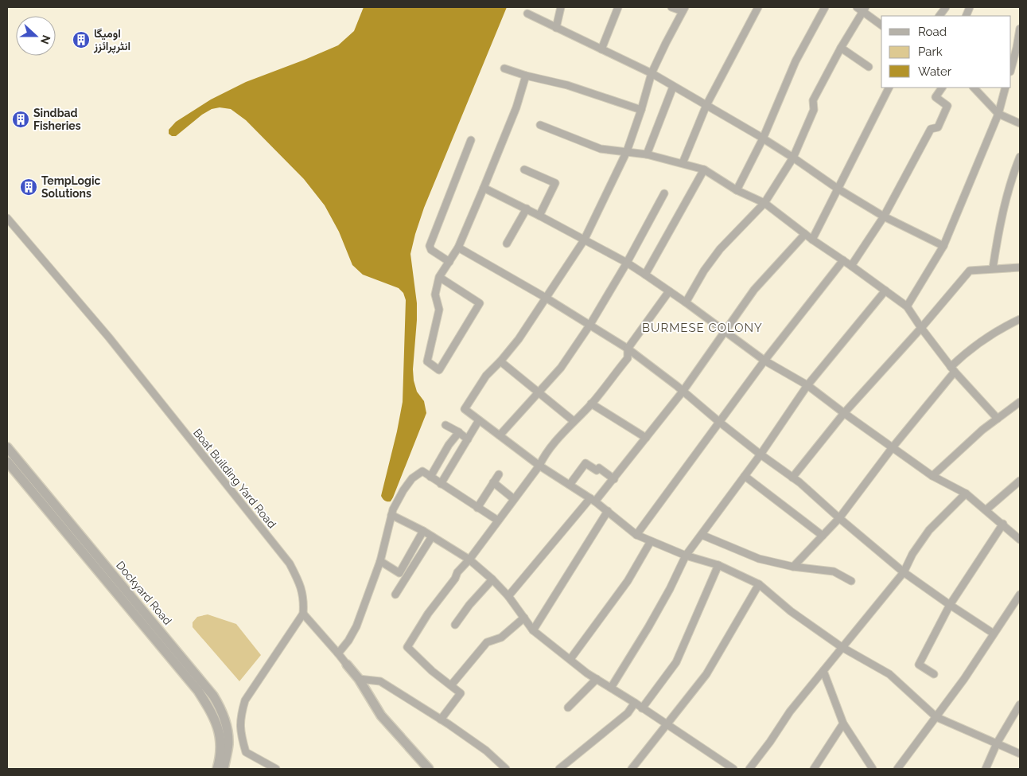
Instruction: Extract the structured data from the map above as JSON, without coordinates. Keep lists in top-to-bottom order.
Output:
{
  "streets": {
    "street": ["Boat Building Yard Road", "Dockyard Road"]
  },
  "districts": ["BURMESE COLONY"],
  "places": {
    "building": ["اومیگا انٹرپرائزز", "Sindbad Fisheries", "TempLogic Solutions"]
  },
  "legend": ["Road", "Park", "Water"],
  "north": "right"
}
